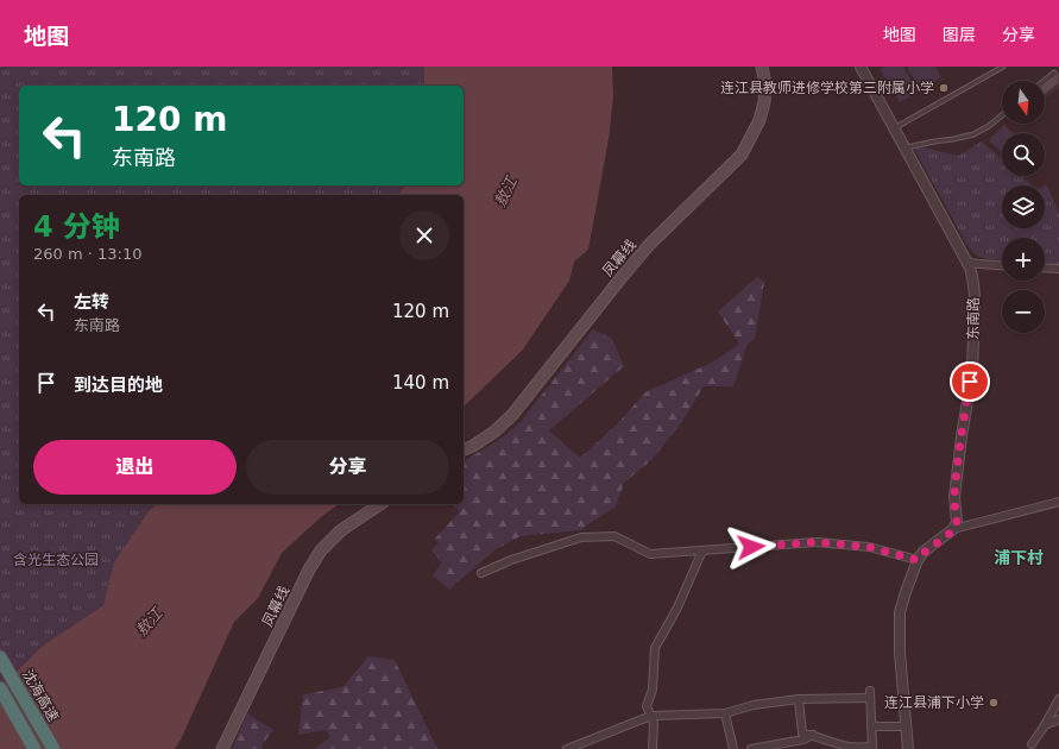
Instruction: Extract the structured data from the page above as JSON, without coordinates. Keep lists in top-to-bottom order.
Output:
{
  "streets": {
    "highway": ["沈海高速"],
    "main road": ["凤幕线"],
    "street": ["东南路"]
  },
  "districts": ["浦下村"],
  "water": ["敖江"],
  "parks": ["含光生态公园"],
  "places": ["连江县教师进修学校第三附属小学", "连江县浦下小学"],
  "north": "bottom",
  "page": {
    "header": "地图",
    "nav": ["地图", "图层", "分享"],
    "map_buttons": ["+", "−"],
    "turn": ["120 m", "东南路"],
    "heading": ["4 分钟", "260 m · 13:10"],
    "list": [
      {
        "name": "左转",
        "note": "东南路",
        "value": "120 m"
      },
      {
        "name": "到达目的地",
        "value": "140 m"
      }
    ],
    "buttons": ["退出", "分享"]
  }
}
